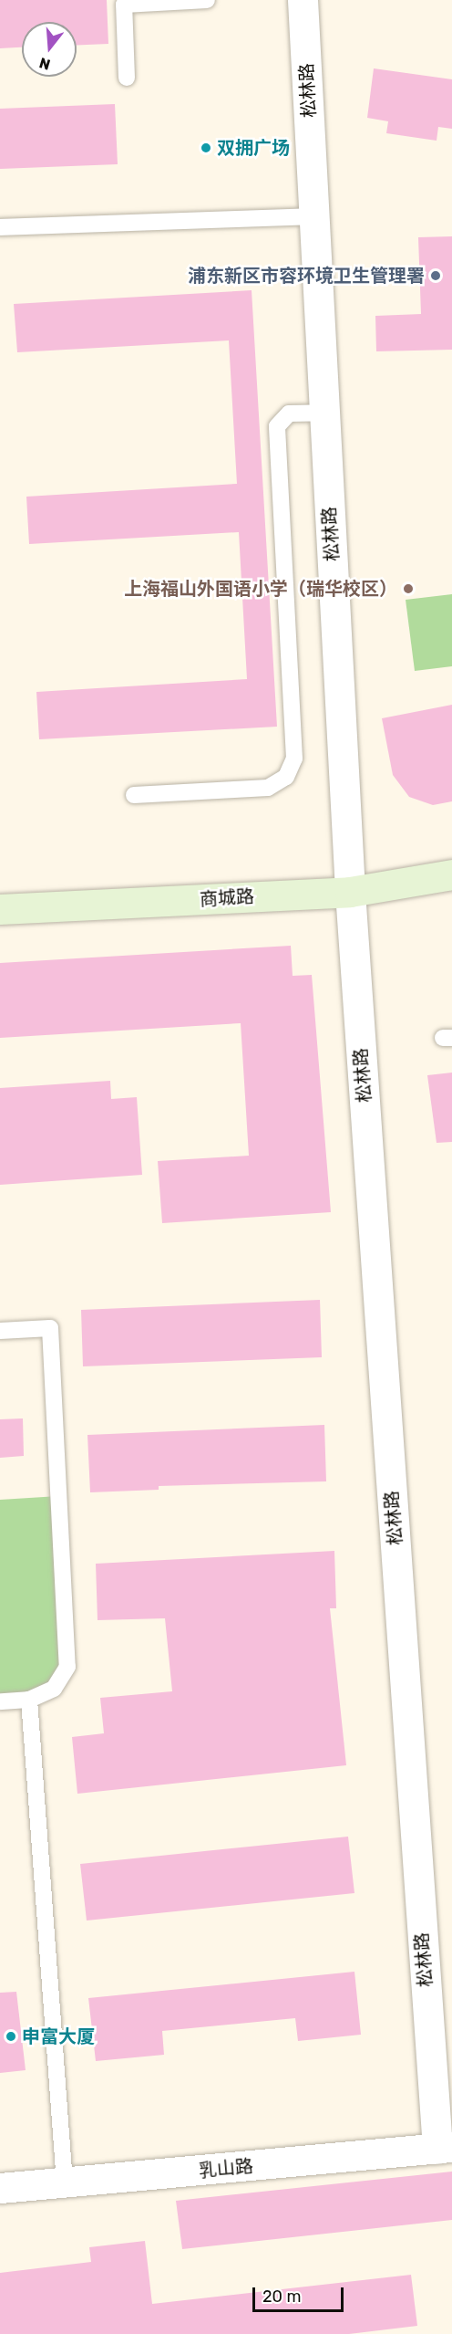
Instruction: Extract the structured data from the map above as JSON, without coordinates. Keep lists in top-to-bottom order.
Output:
{
  "streets": {
    "street": ["松林路", "商城路", "乳山路"]
  },
  "crossings": [
    ["松林路", "商城路"],
    ["松林路", "乳山路"]
  ],
  "places": [
    "双拥广场",
    "浦东新区市容环境卫生管理署",
    "上海福山外国语小学（瑞华校区）",
    "申富大厦"
  ],
  "scale_bar": "20 m",
  "north": "bottom"
}
